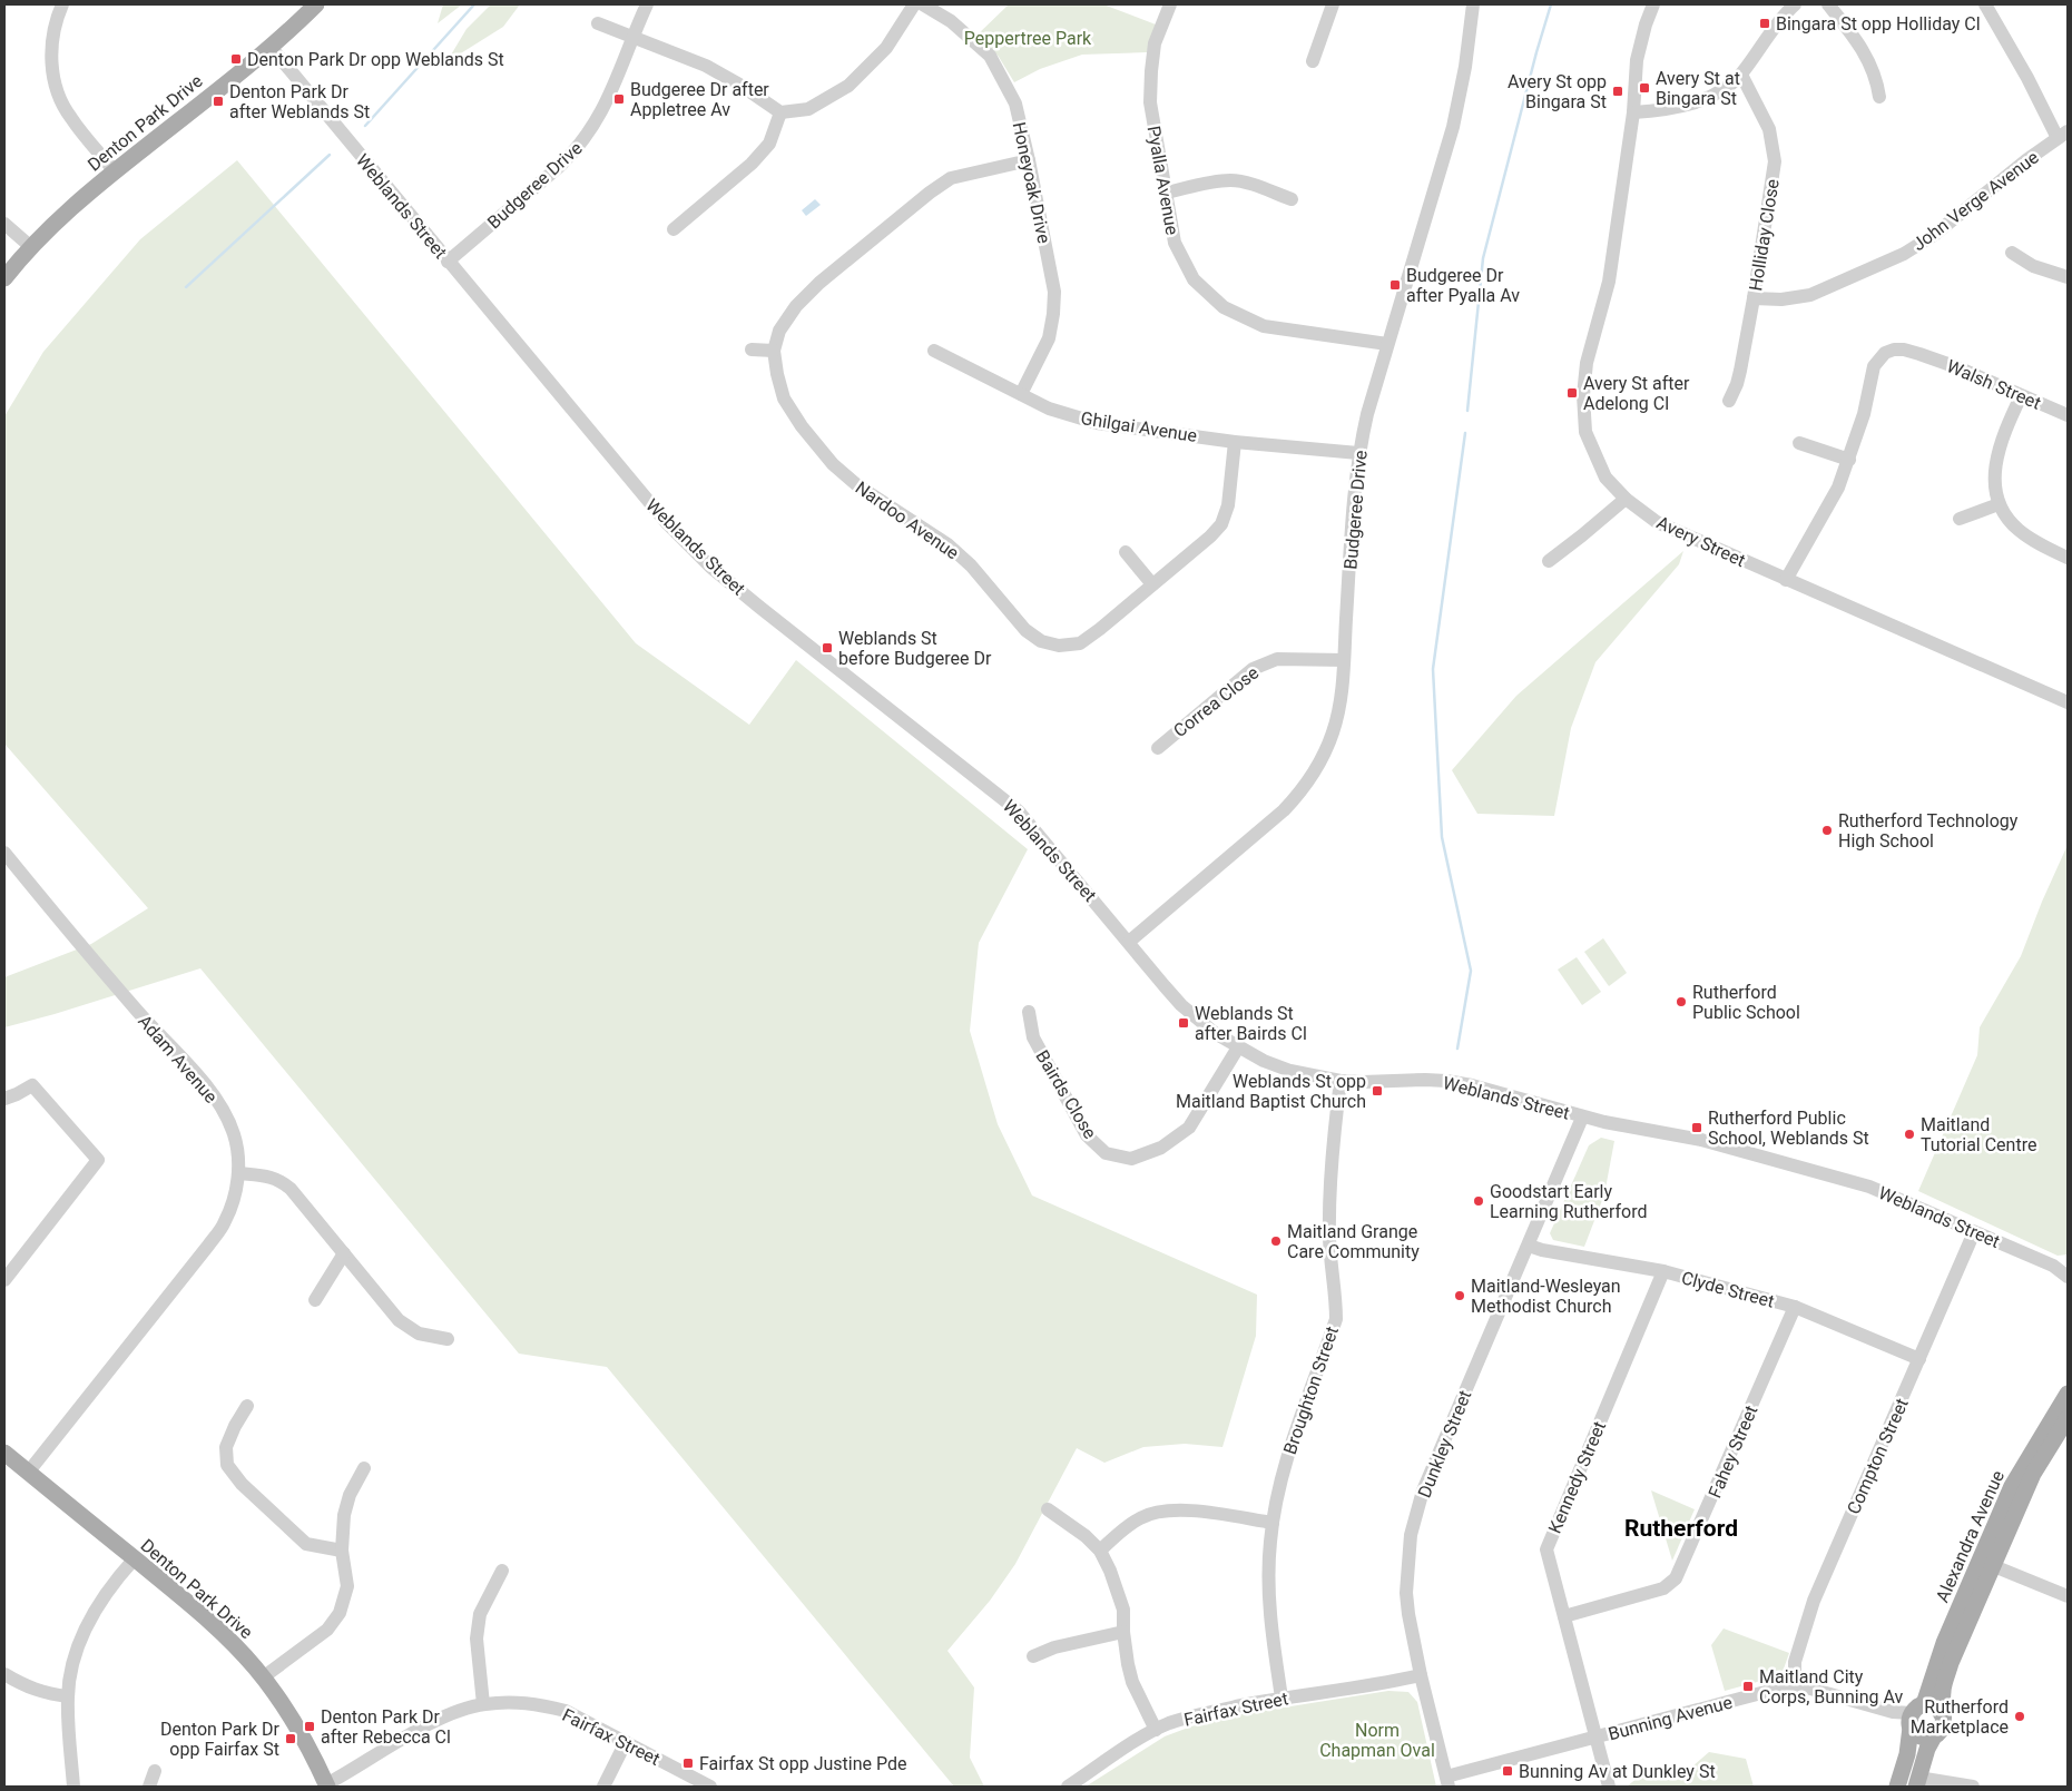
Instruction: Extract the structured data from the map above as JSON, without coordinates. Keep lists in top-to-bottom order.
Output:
{
  "streets": {
    "main road": ["Denton Park Drive", "Alexandra Avenue"],
    "street": [
      "Pyalla Avenue",
      "Honeyoak Drive",
      "Budgeree Drive",
      "John Verge Avenue",
      "Weblands Street",
      "Holliday Close",
      "Walsh Street",
      "Ghilgai Avenue",
      "Nardoo Avenue",
      "Avery Street",
      "Correa Close",
      "Adam Avenue",
      "Bairds Close",
      "Clyde Street",
      "Broughton Street",
      "Dunkley Street",
      "Fahey Street",
      "Compton Street",
      "Kennedy Street",
      "Fairfax Street",
      "Bunning Avenue"
    ]
  },
  "crossings": [
    ["Denton Park Drive", "Weblands Street"],
    ["Denton Park Drive", "Adam Avenue"],
    ["Denton Park Drive", "Fairfax Street"],
    ["Pyalla Avenue", "Budgeree Drive"],
    ["Honeyoak Drive", "Ghilgai Avenue"],
    ["Honeyoak Drive", "Nardoo Avenue"],
    ["Budgeree Drive", "Weblands Street"],
    ["Budgeree Drive", "Ghilgai Avenue"],
    ["Budgeree Drive", "Correa Close"],
    ["John Verge Avenue", "Holliday Close"],
    ["Weblands Street", "Bairds Close"],
    ["Weblands Street", "Broughton Street"],
    ["Weblands Street", "Dunkley Street"],
    ["Weblands Street", "Compton Street"],
    ["Walsh Street", "Avery Street"],
    ["Ghilgai Avenue", "Nardoo Avenue"],
    ["Clyde Street", "Dunkley Street"],
    ["Clyde Street", "Fahey Street"],
    ["Clyde Street", "Compton Street"],
    ["Clyde Street", "Kennedy Street"],
    ["Broughton Street", "Fairfax Street"],
    ["Dunkley Street", "Fairfax Street"],
    ["Dunkley Street", "Bunning Avenue"],
    ["Fahey Street", "Kennedy Street"],
    ["Compton Street", "Bunning Avenue"],
    ["Kennedy Street", "Bunning Avenue"]
  ],
  "districts": ["Rutherford"],
  "parks": ["Peppertree Park", "Norm Chapman Oval"],
  "places": {
    "transit": [
      "Bingara St opp Holliday Cl",
      "Denton Park Dr opp Weblands St",
      "Avery St at Bingara St",
      "Avery St opp Bingara St",
      "Budgeree Dr after Appletree Av",
      "Denton Park Dr after Weblands St",
      "Budgeree Dr after Pyalla Av",
      "Avery St after Adelong Cl",
      "Weblands St before Budgeree Dr",
      "Weblands St after Bairds Cl",
      "Weblands St opp Maitland Baptist Church",
      "Rutherford Public School, Weblands St",
      "Maitland City Corps, Bunning Av",
      "Denton Park Dr after Rebecca Cl",
      "Denton Park Dr opp Fairfax St",
      "Fairfax St opp Justine Pde",
      "Bunning Av at Dunkley St"
    ],
    "other": [
      "Rutherford Technology High School",
      "Rutherford Public School",
      "Maitland Tutorial Centre",
      "Goodstart Early Learning Rutherford",
      "Maitland Grange Care Community",
      "Maitland-Wesleyan Methodist Church",
      "Rutherford Marketplace"
    ]
  }
}
